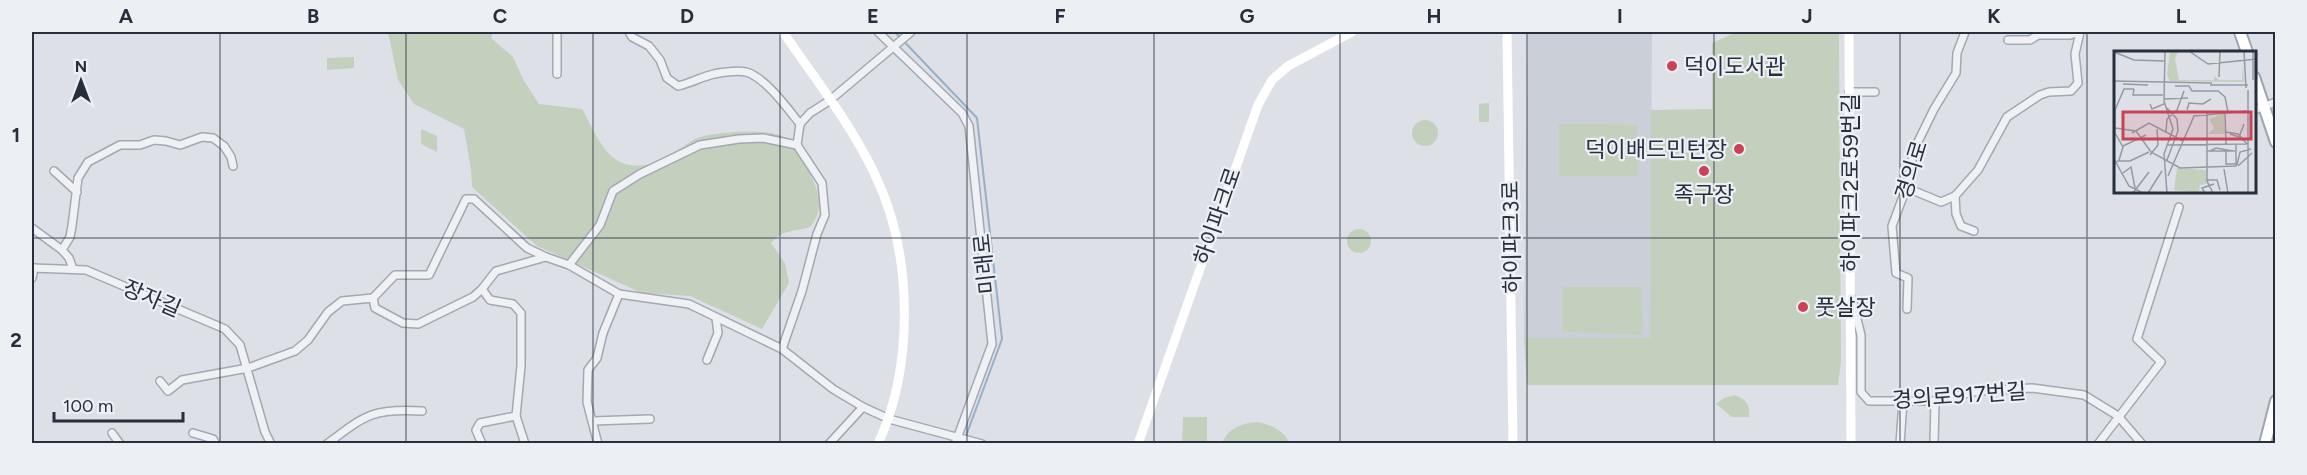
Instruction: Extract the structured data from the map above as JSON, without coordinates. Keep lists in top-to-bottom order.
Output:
{
  "streets": {
    "street": [
      "경의로",
      "하이파크2로59번길",
      "하이파크로",
      "하이파크3로",
      "미래로",
      "장자길",
      "경의로917번길"
    ]
  },
  "crossings": [
    ["하이파크2로59번길", "경의로917번길"]
  ],
  "places": [
    "덕이도서관",
    "덕이배드민턴장",
    "족구장",
    "풋살장"
  ],
  "scale_bar": "100 m",
  "north": "top",
  "grid": {
    "columns": [
      "A",
      "B",
      "C",
      "D",
      "E",
      "F",
      "G",
      "H",
      "I",
      "J",
      "K",
      "L"
    ],
    "rows": ["1", "2"]
  }
}
